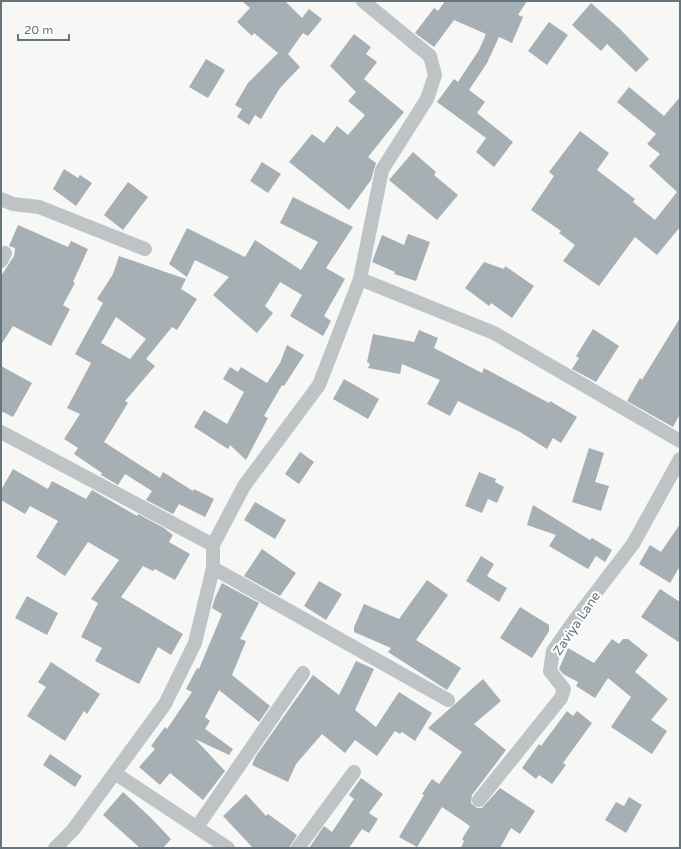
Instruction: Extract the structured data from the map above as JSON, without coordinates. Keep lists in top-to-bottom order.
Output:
{
  "streets": {
    "street": ["Zaviya Lane"]
  },
  "scale_bar": "20 m"
}
